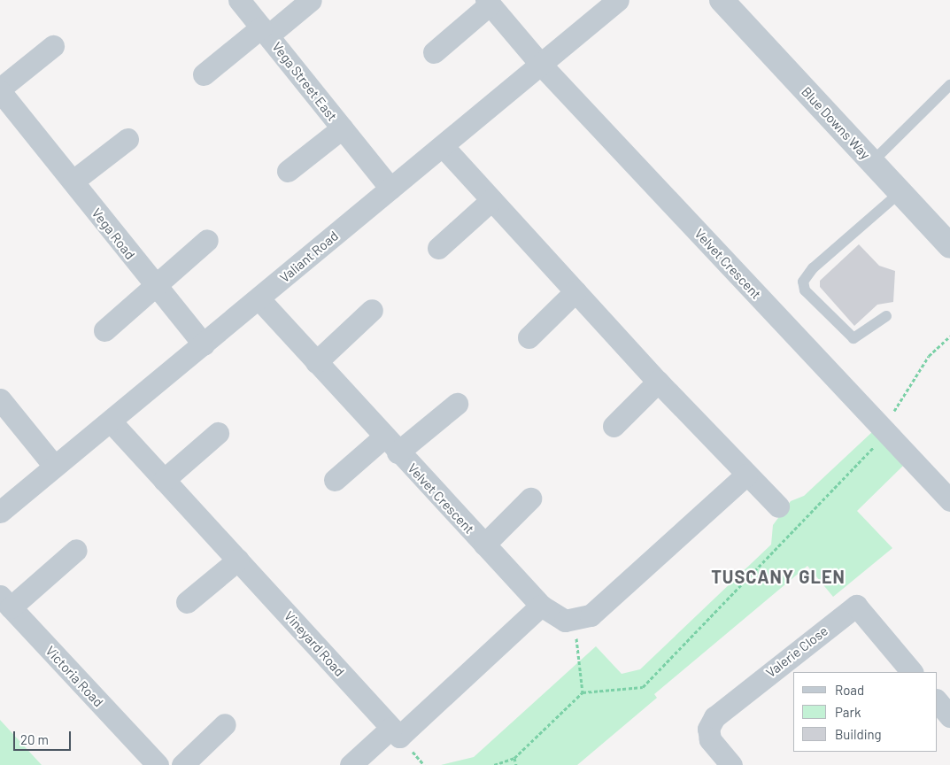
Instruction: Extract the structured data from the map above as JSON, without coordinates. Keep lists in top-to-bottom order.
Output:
{
  "streets": {
    "street": [
      "Vega Street East",
      "Blue Downs Way",
      "Vega Road",
      "Valiant Road",
      "Velvet Crescent",
      "Vineyard Road",
      "Valerie Close",
      "Victoria Road"
    ]
  },
  "crossings": [
    ["Vega Street East", "Valiant Road"],
    ["Vega Road", "Valiant Road"],
    ["Valiant Road", "Velvet Crescent"],
    ["Valiant Road", "Vineyard Road"]
  ],
  "districts": ["TUSCANY GLEN"],
  "legend": ["Road", "Park", "Building"],
  "scale_bar": "20 m"
}
